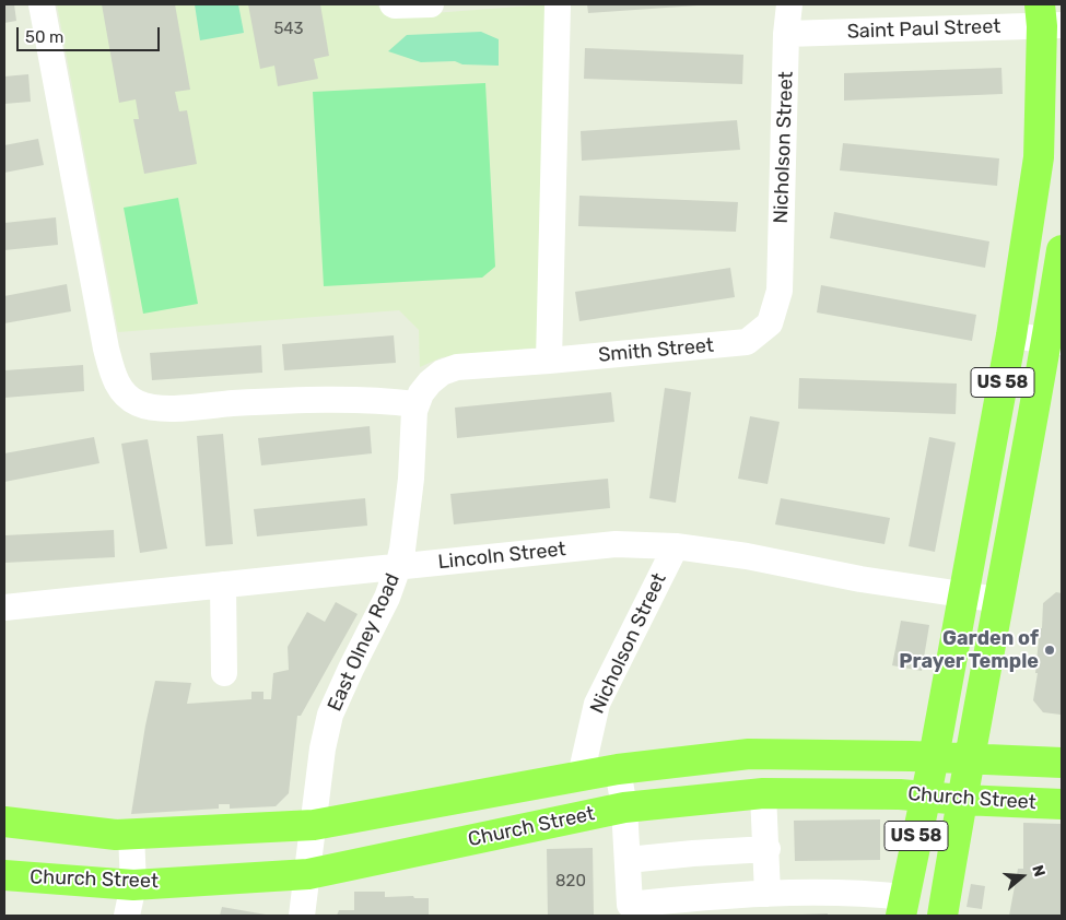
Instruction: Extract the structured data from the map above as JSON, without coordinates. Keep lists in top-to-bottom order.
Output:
{
  "streets": {
    "main road": ["US 58", "Church Street"],
    "street": [
      "Saint Paul Street",
      "Nicholson Street",
      "Smith Street",
      "Lincoln Street",
      "East Olney Road"
    ]
  },
  "crossings": [
    ["Saint Paul Street", "Nicholson Street"],
    ["Saint Paul Street", "US 58"],
    ["Nicholson Street", "Smith Street"],
    ["Nicholson Street", "Lincoln Street"],
    ["Nicholson Street", "Church Street"],
    ["Smith Street", "East Olney Road"],
    ["US 58", "Lincoln Street"],
    ["US 58", "Church Street"],
    ["Lincoln Street", "East Olney Road"],
    ["East Olney Road", "Church Street"]
  ],
  "places": ["Garden of Prayer Temple"],
  "house_numbers": ["543", "820"],
  "scale_bar": "50 m",
  "north": "right"
}
